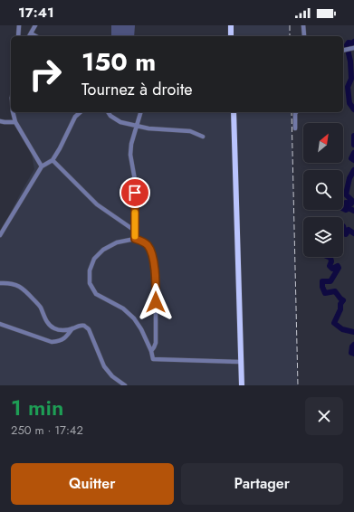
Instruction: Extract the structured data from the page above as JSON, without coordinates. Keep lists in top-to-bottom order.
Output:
{
  "north": "top right",
  "page": {
    "status": "17:41",
    "turn": ["150 m", "Tournez à droite"],
    "heading": ["1 min", "250 m · 17:42"],
    "buttons": ["Quitter", "Partager"]
  }
}
